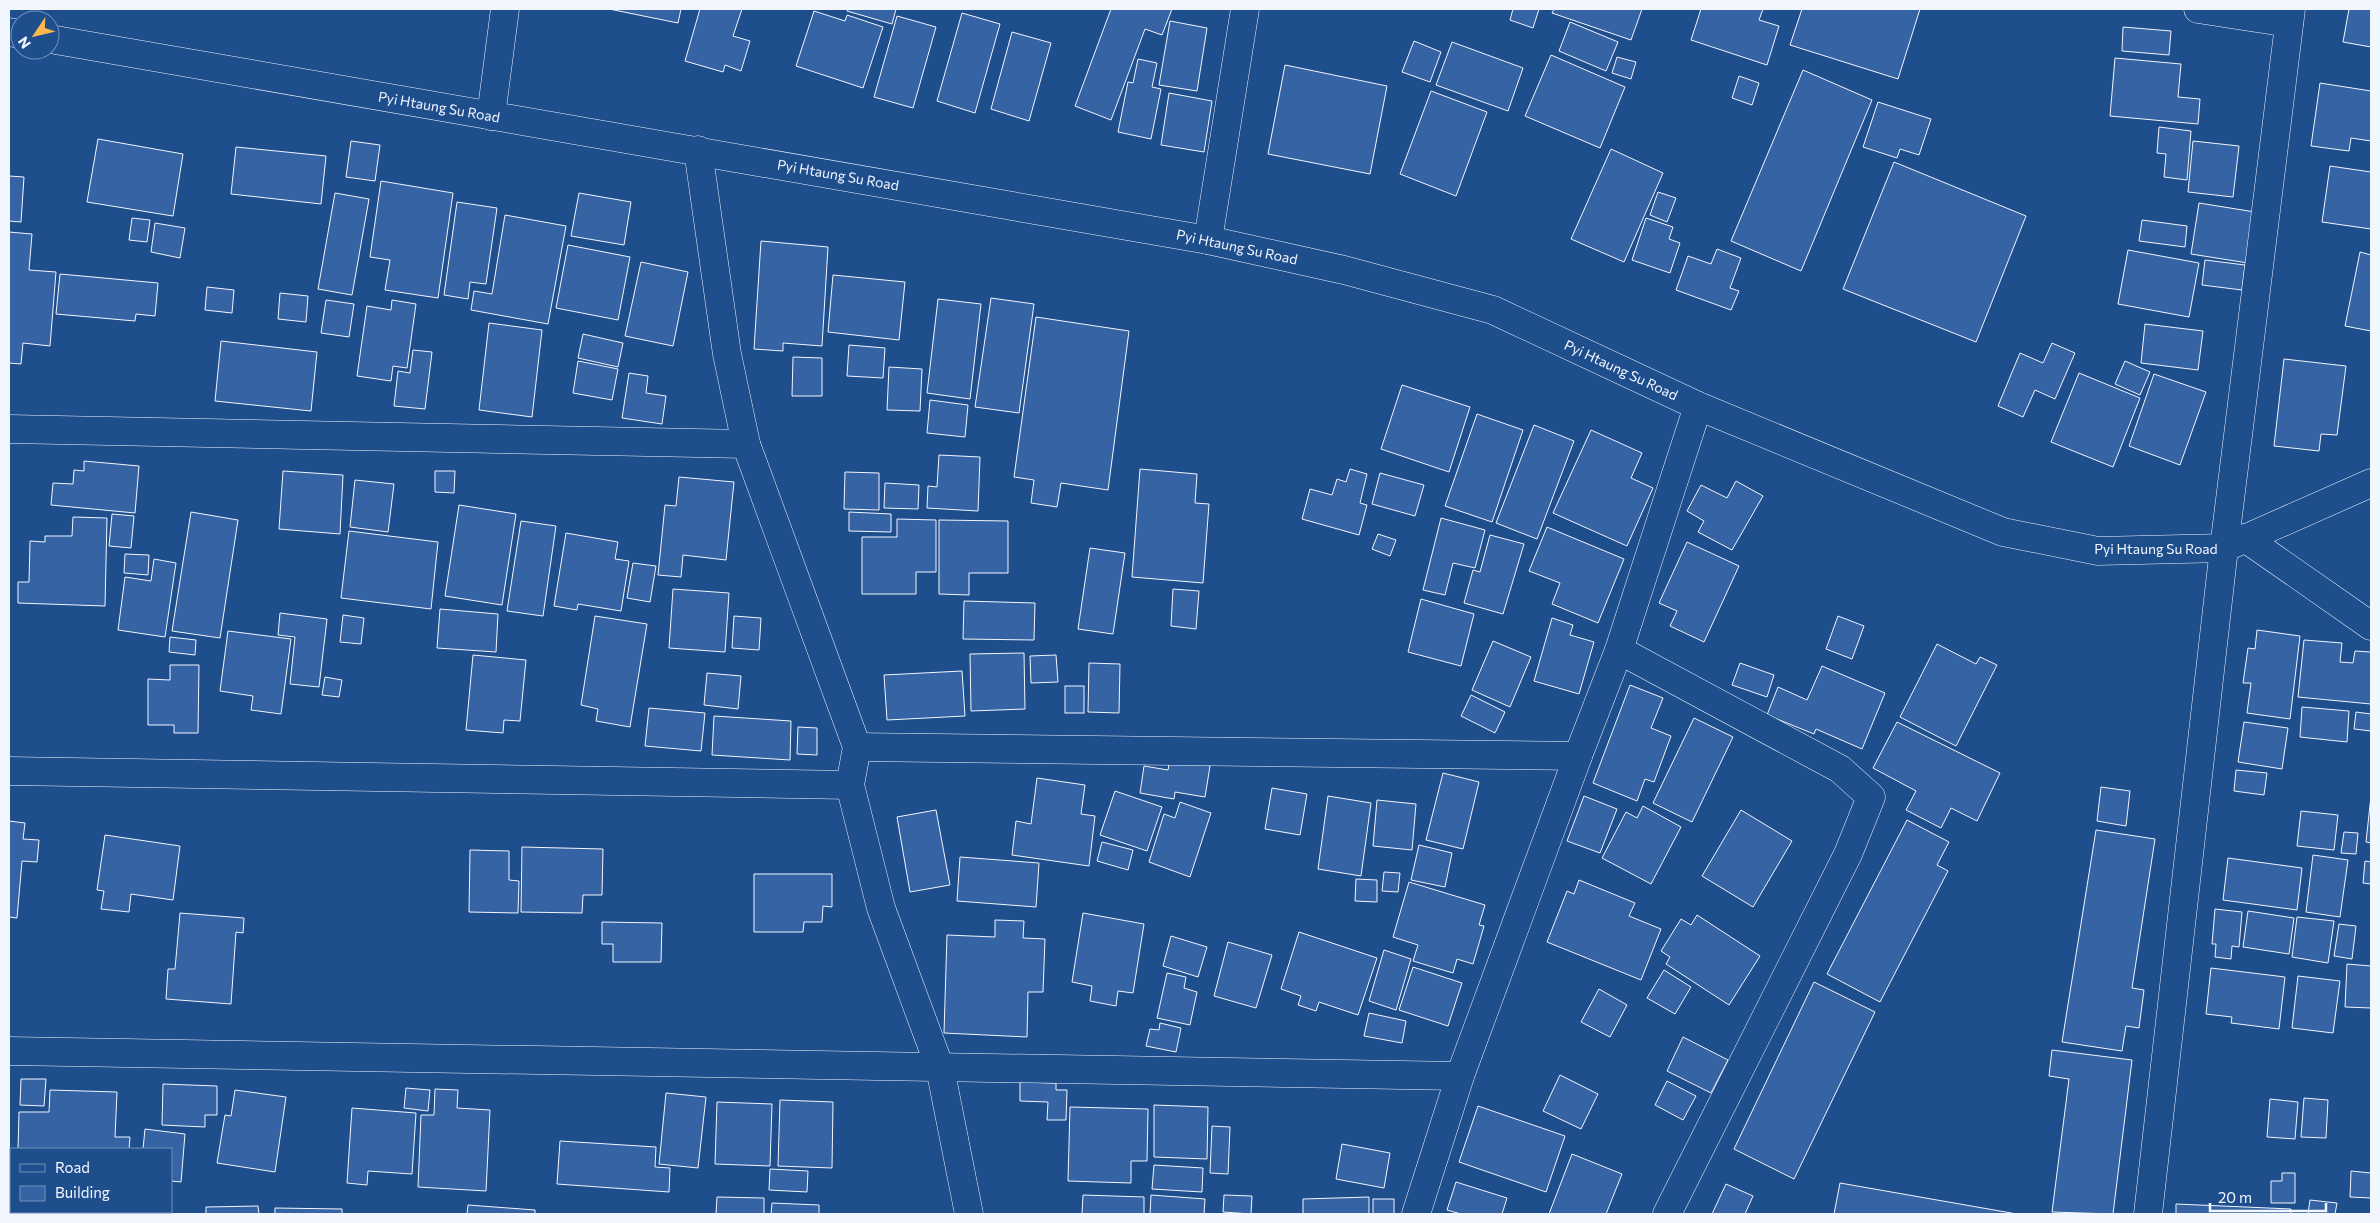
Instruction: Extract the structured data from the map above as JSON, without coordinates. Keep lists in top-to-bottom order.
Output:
{
  "streets": {
    "main road": ["Pyi Htaung Su Road"]
  },
  "legend": ["Road", "Building"],
  "scale_bar": "20 m",
  "north": "bottom left"
}
